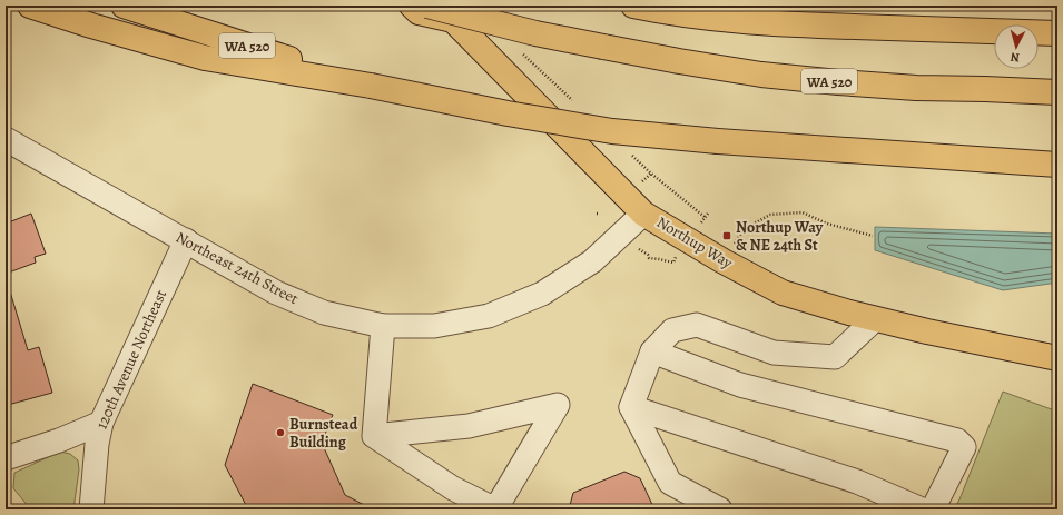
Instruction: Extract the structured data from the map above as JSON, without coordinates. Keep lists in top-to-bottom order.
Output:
{
  "streets": {
    "main road": ["WA 520", "Northup Way"],
    "street": ["Northeast 24th Street", "120th Avenue Northeast"]
  },
  "crossings": [
    ["Northup Way", "Northeast 24th Street"],
    ["Northeast 24th Street", "120th Avenue Northeast"]
  ],
  "places": {
    "transit": ["Northup Way & NE 24th St"],
    "other": ["Burnstead Building"]
  },
  "north": "bottom"
}
